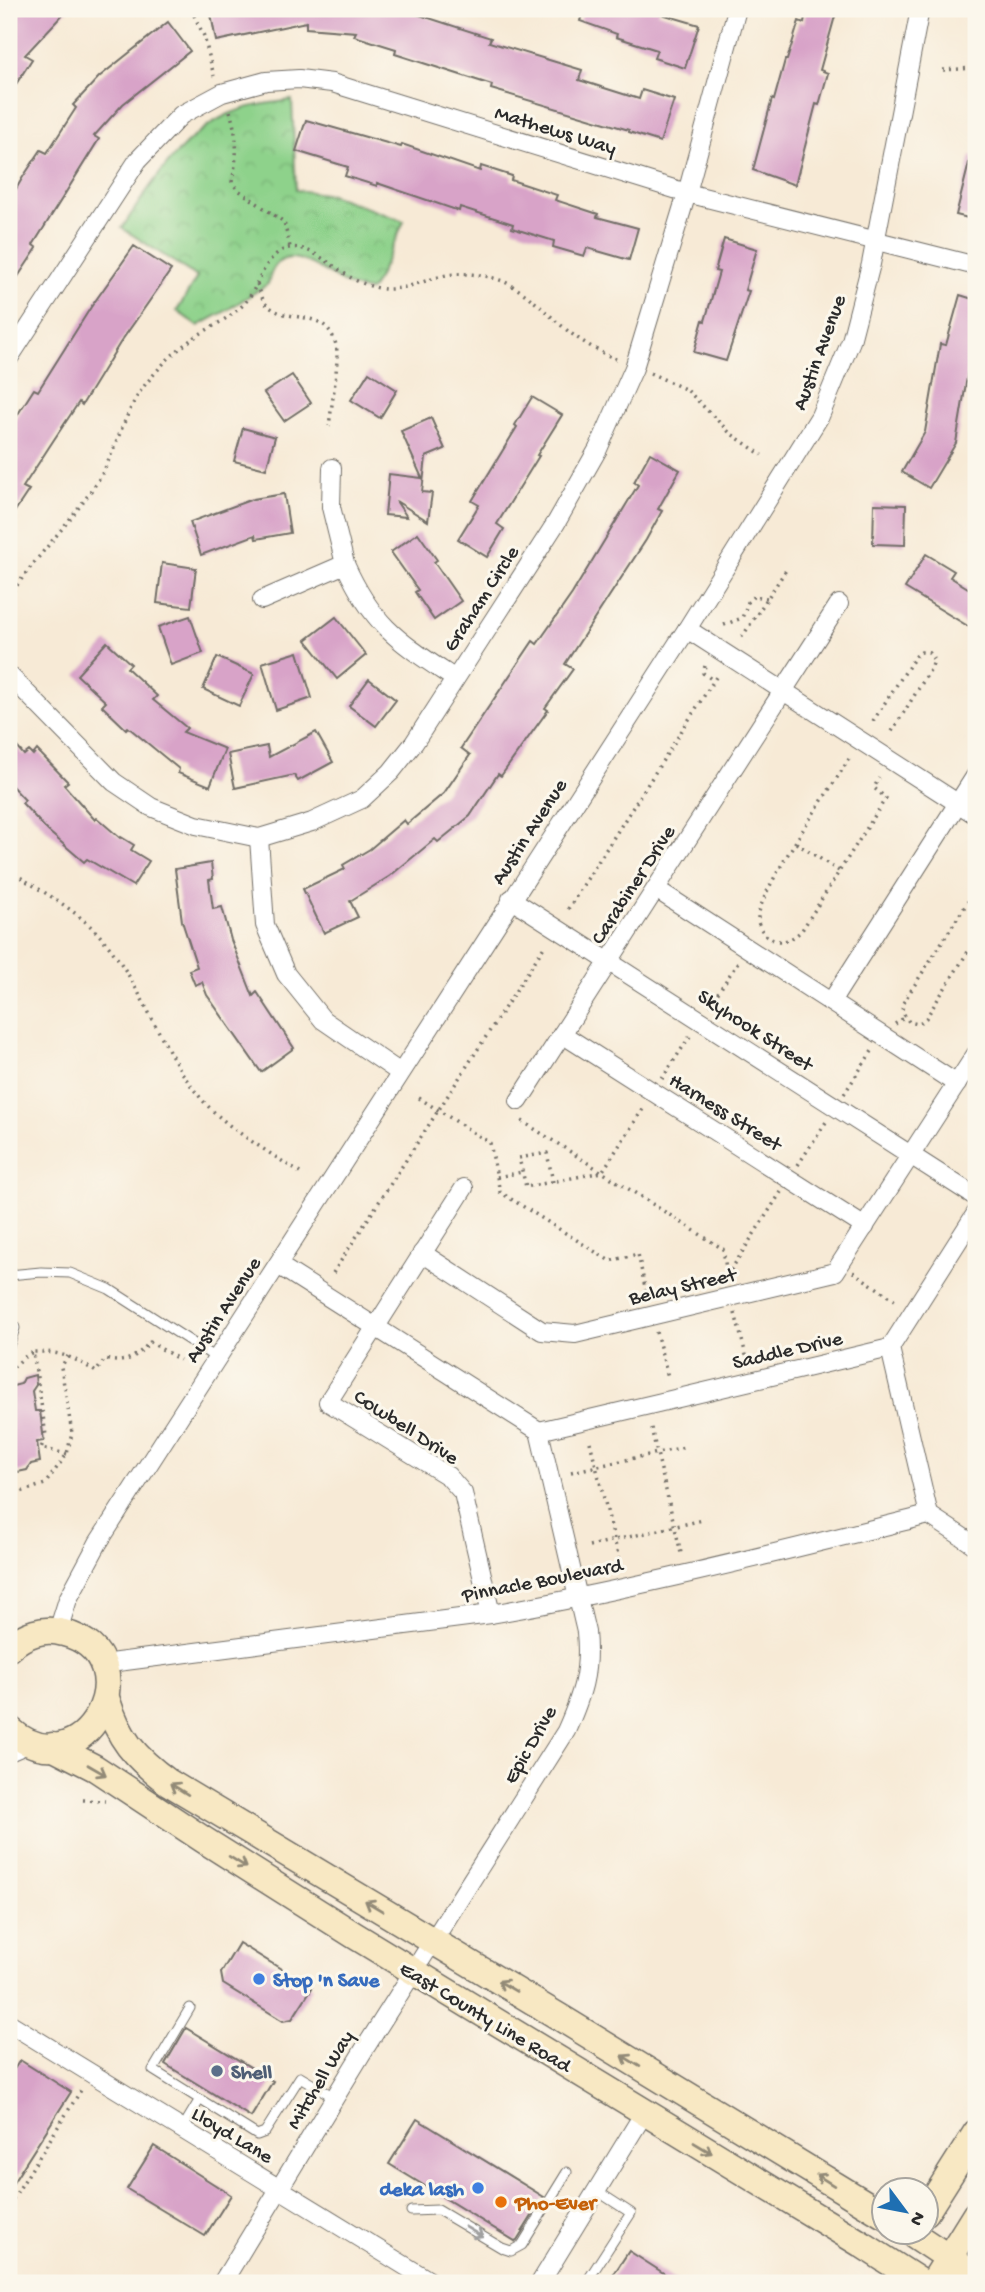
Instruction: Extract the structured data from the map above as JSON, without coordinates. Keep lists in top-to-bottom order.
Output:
{
  "streets": {
    "main road": ["East County Line Road"],
    "street": [
      "Mathews Way",
      "Austin Avenue",
      "Graham Circle",
      "Carabiner Drive",
      "Skyhook Street",
      "Harness Street",
      "Belay Street",
      "Saddle Drive",
      "Cowbell Drive",
      "Pinnacle Boulevard",
      "Epic Drive",
      "Mitchell Way",
      "Lloyd Lane"
    ]
  },
  "crossings": [
    ["Mathews Way", "Austin Avenue"],
    ["Mathews Way", "Graham Circle"],
    ["Austin Avenue", "Skyhook Street"],
    ["Carabiner Drive", "Skyhook Street"],
    ["Carabiner Drive", "Harness Street"],
    ["Belay Street", "Cowbell Drive"],
    ["Saddle Drive", "Epic Drive"],
    ["Cowbell Drive", "Pinnacle Boulevard"],
    ["Pinnacle Boulevard", "Epic Drive"],
    ["Pinnacle Boulevard", "East County Line Road"],
    ["Epic Drive", "East County Line Road"],
    ["Epic Drive", "Mitchell Way"],
    ["East County Line Road", "Mitchell Way"],
    ["Mitchell Way", "Lloyd Lane"]
  ],
  "places": [
    "Stop 'n Save",
    "Shell",
    "deka lash",
    "Pho-Ever"
  ],
  "north": "bottom right"
}
